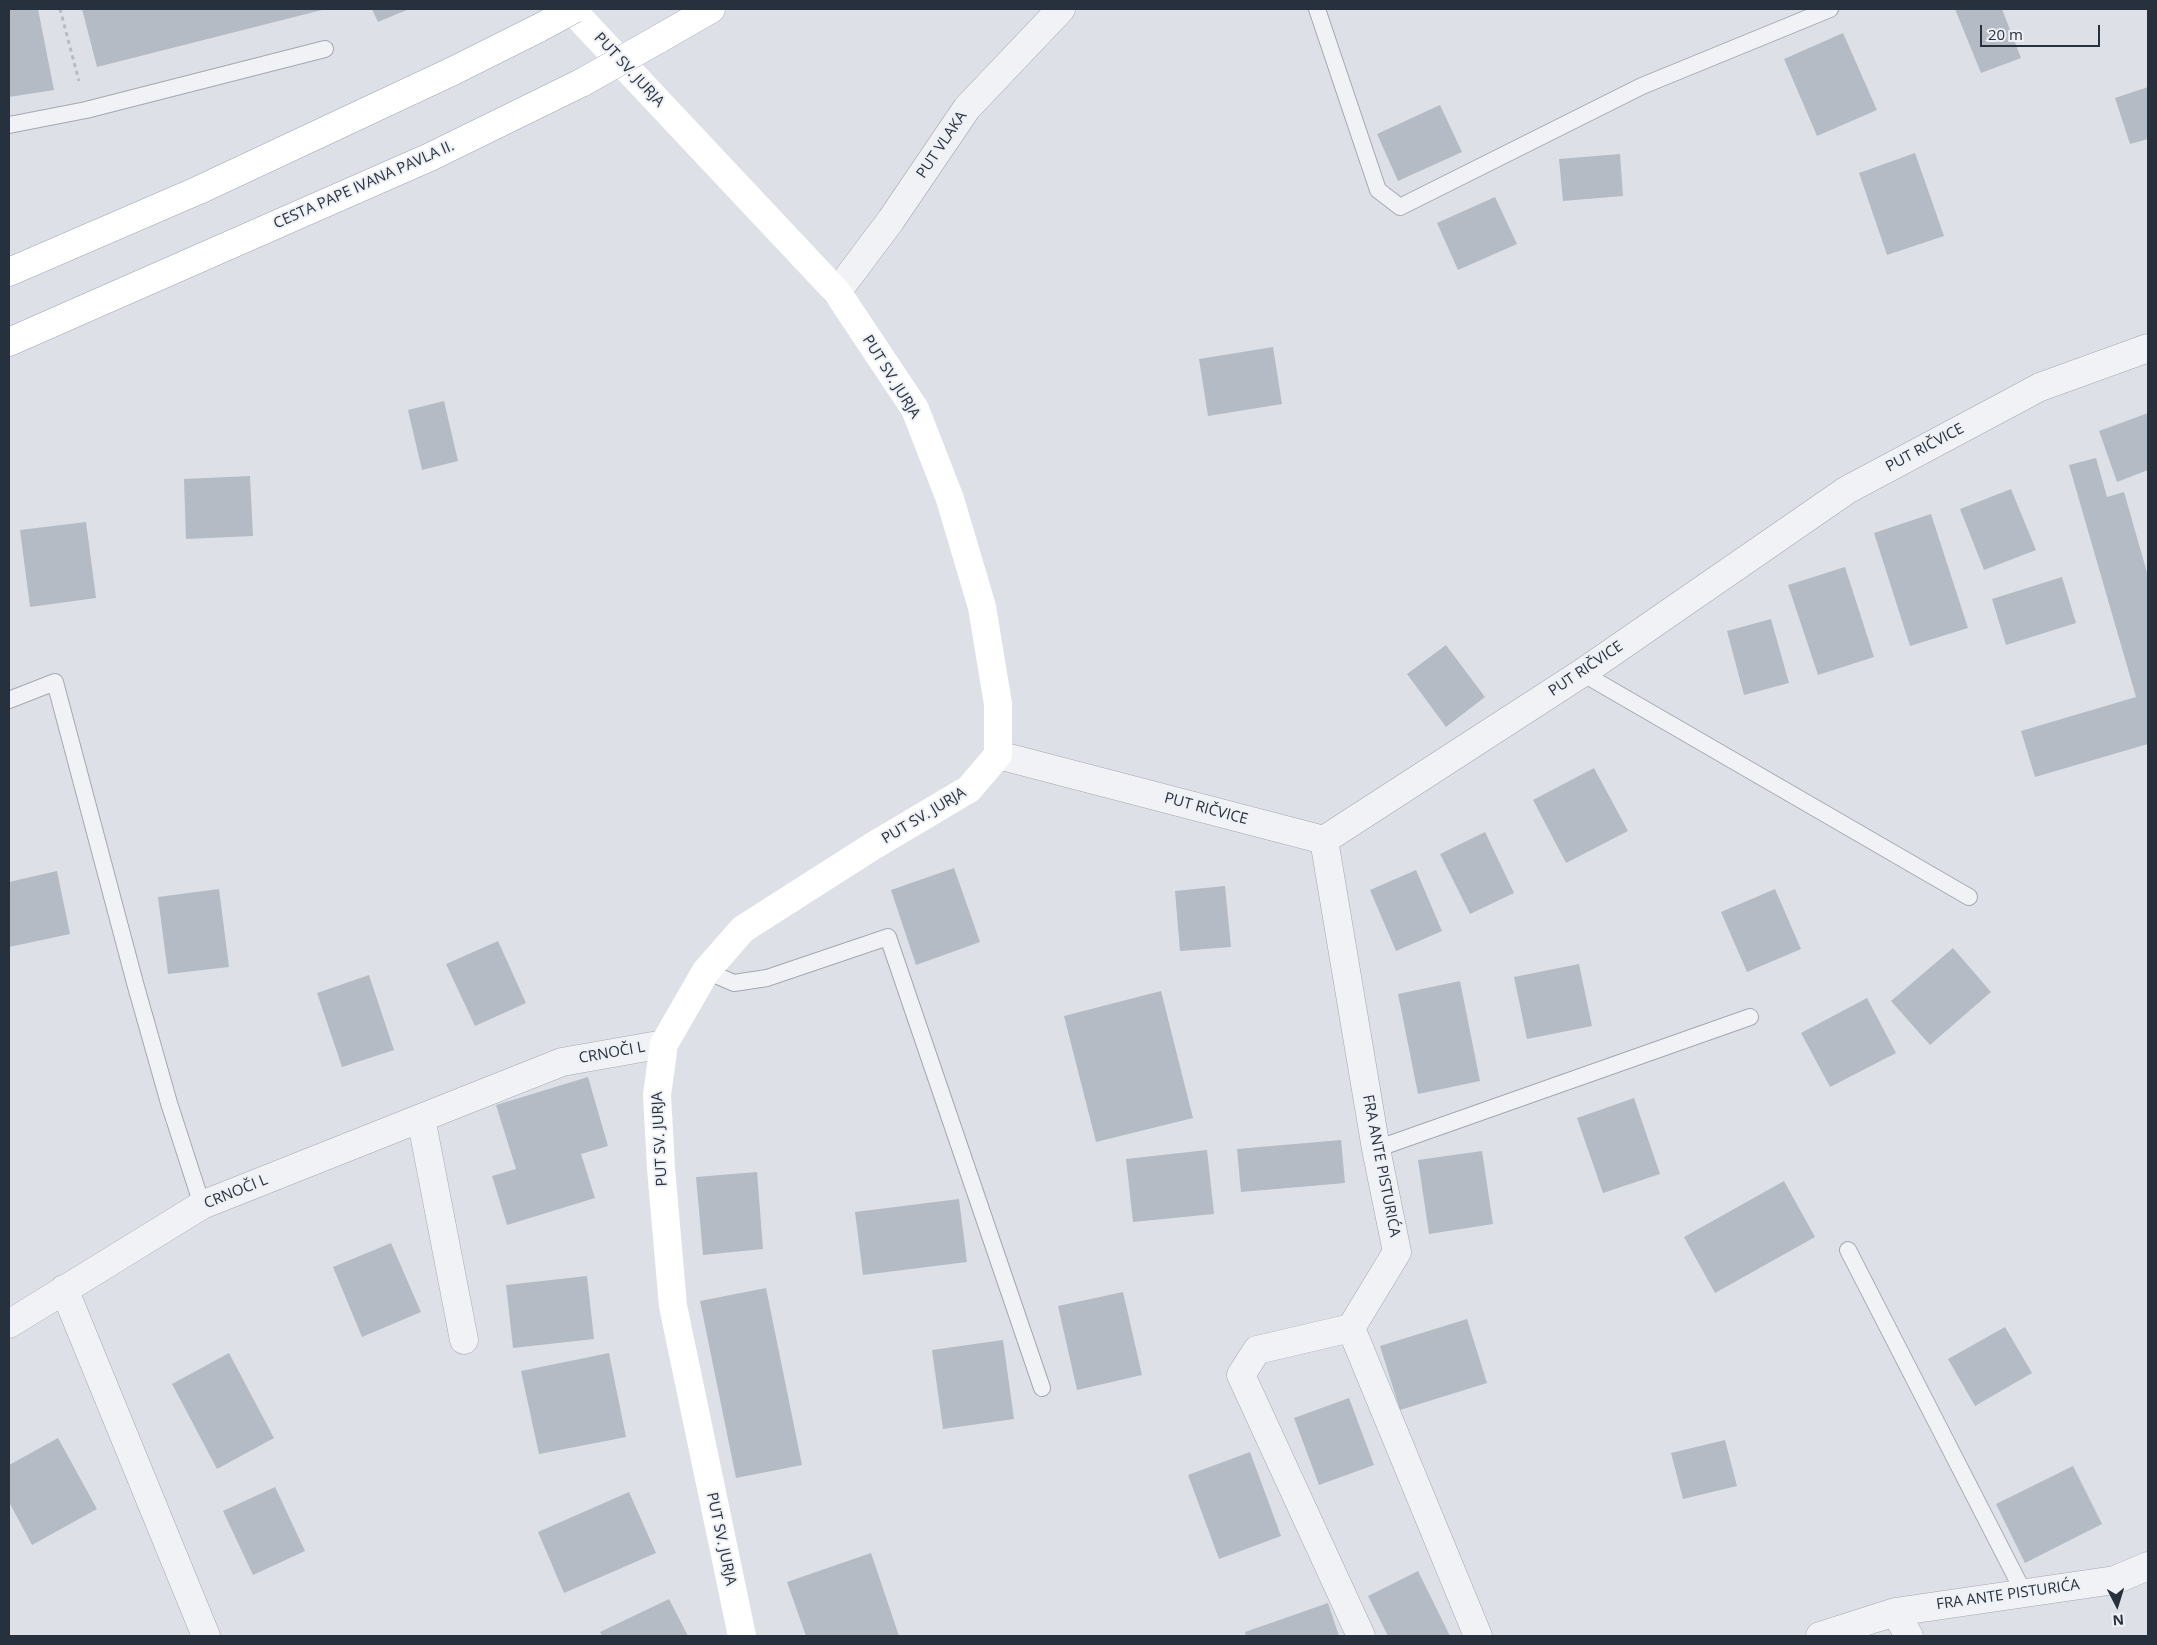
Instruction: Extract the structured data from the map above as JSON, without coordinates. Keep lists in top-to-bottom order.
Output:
{
  "streets": {
    "street": [
      "PUT SV. JURJA",
      "PUT VLAKA",
      "CESTA PAPE IVANA PAVLA II.",
      "PUT RIČVICE",
      "CRNOČI L",
      "FRA ANTE PISTURIĆA"
    ]
  },
  "crossings": [
    ["PUT SV. JURJA", "PUT VLAKA"],
    ["PUT SV. JURJA", "PUT RIČVICE"],
    ["PUT SV. JURJA", "CRNOČI L"],
    ["PUT RIČVICE", "FRA ANTE PISTURIĆA"]
  ],
  "scale_bar": "20 m",
  "north": "bottom"
}
